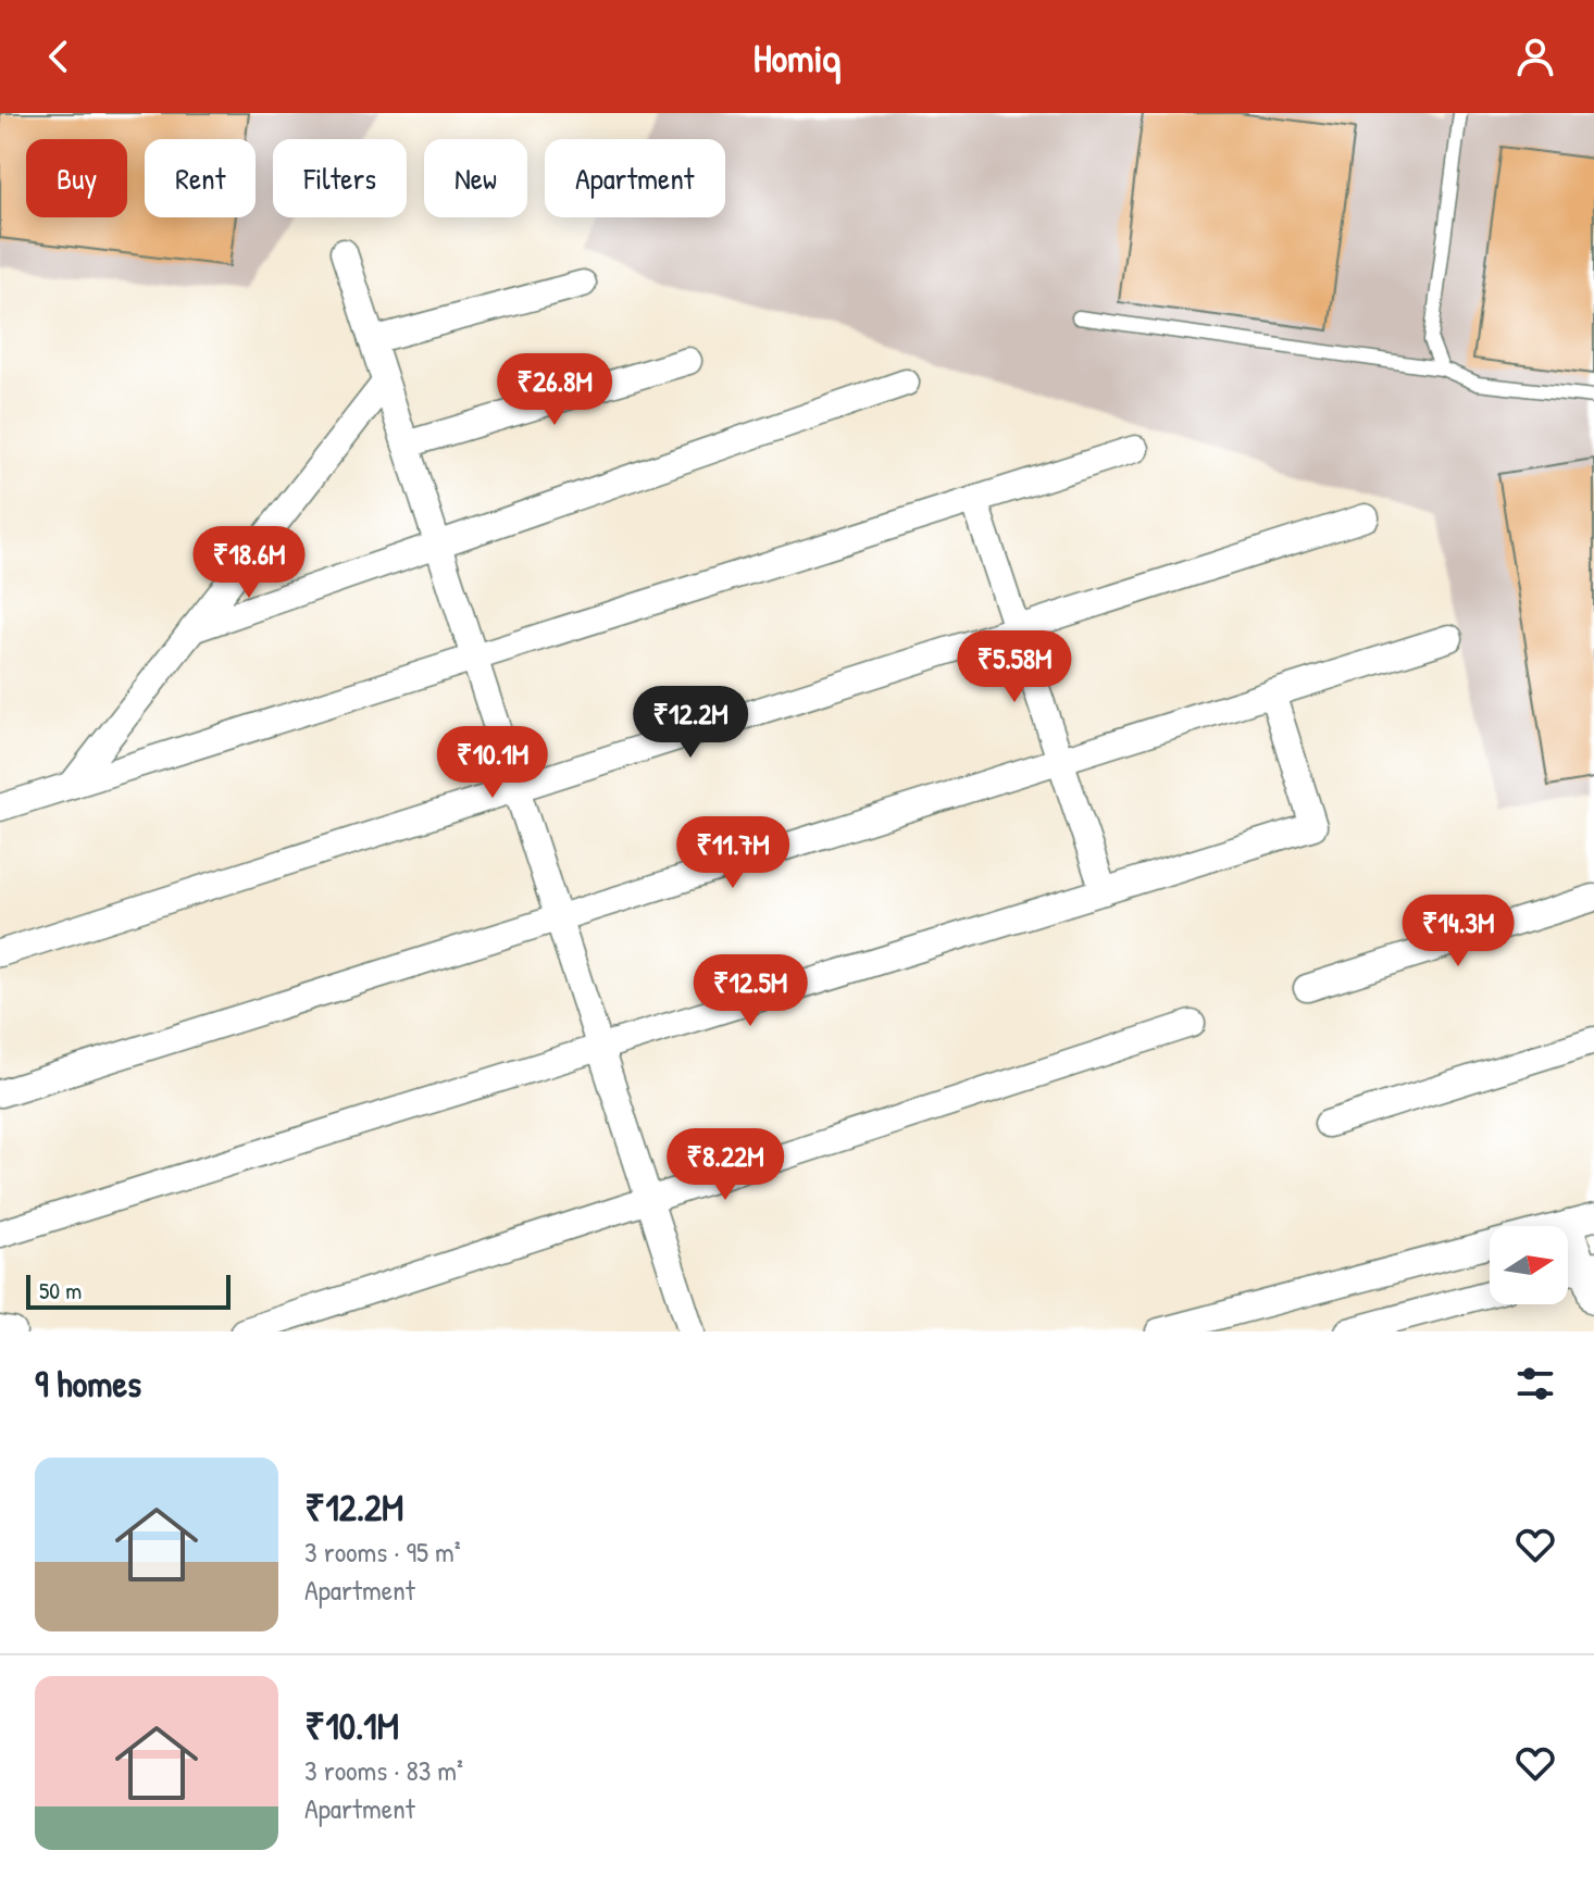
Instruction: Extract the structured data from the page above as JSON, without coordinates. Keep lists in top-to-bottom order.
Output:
{
  "scale_bar": "50 m",
  "north": "right",
  "page": {
    "header": "Homiq",
    "chip": [
      "Buy",
      "Rent",
      "Filters",
      "New",
      "Apartment"
    ],
    "price": [
      "₹26.8M",
      "₹18.6M",
      "₹5.58M",
      "₹12.2M",
      "₹10.1M",
      "₹11.7M",
      "₹14.3M",
      "₹12.5M",
      "₹8.22M"
    ],
    "scale": "50 m",
    "heading": "9 homes",
    "list": [
      {
        "name": "₹12.2M",
        "note": "3 rooms · 95 m² · Apartment"
      },
      {
        "name": "₹10.1M",
        "note": "3 rooms · 83 m² · Apartment"
      }
    ]
  }
}
